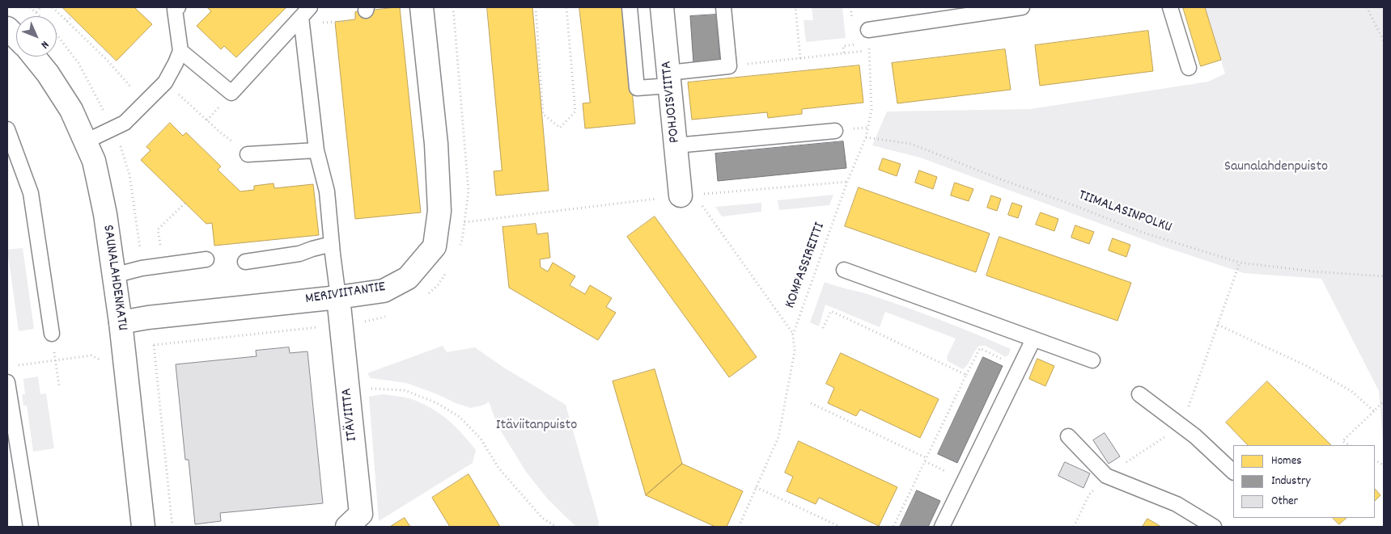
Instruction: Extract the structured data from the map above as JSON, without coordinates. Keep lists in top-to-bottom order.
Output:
{
  "streets": {
    "street": [
      "POHJOISVIITTA",
      "SAUNALAHDENKATU",
      "MERIVIITANTIE",
      "ITÄVIITTA"
    ],
    "path": ["TIIMALASINPOLKU", "KOMPASSIREITTI"]
  },
  "crossings": [
    ["TIIMALASINPOLKU", "KOMPASSIREITTI"],
    ["SAUNALAHDENKATU", "MERIVIITANTIE"],
    ["MERIVIITANTIE", "ITÄVIITTA"]
  ],
  "parks": ["Saunalahdenpuisto", "Itäviitanpuisto"],
  "legend": ["Homes", "Industry", "Other"],
  "north": "bottom right"
}
